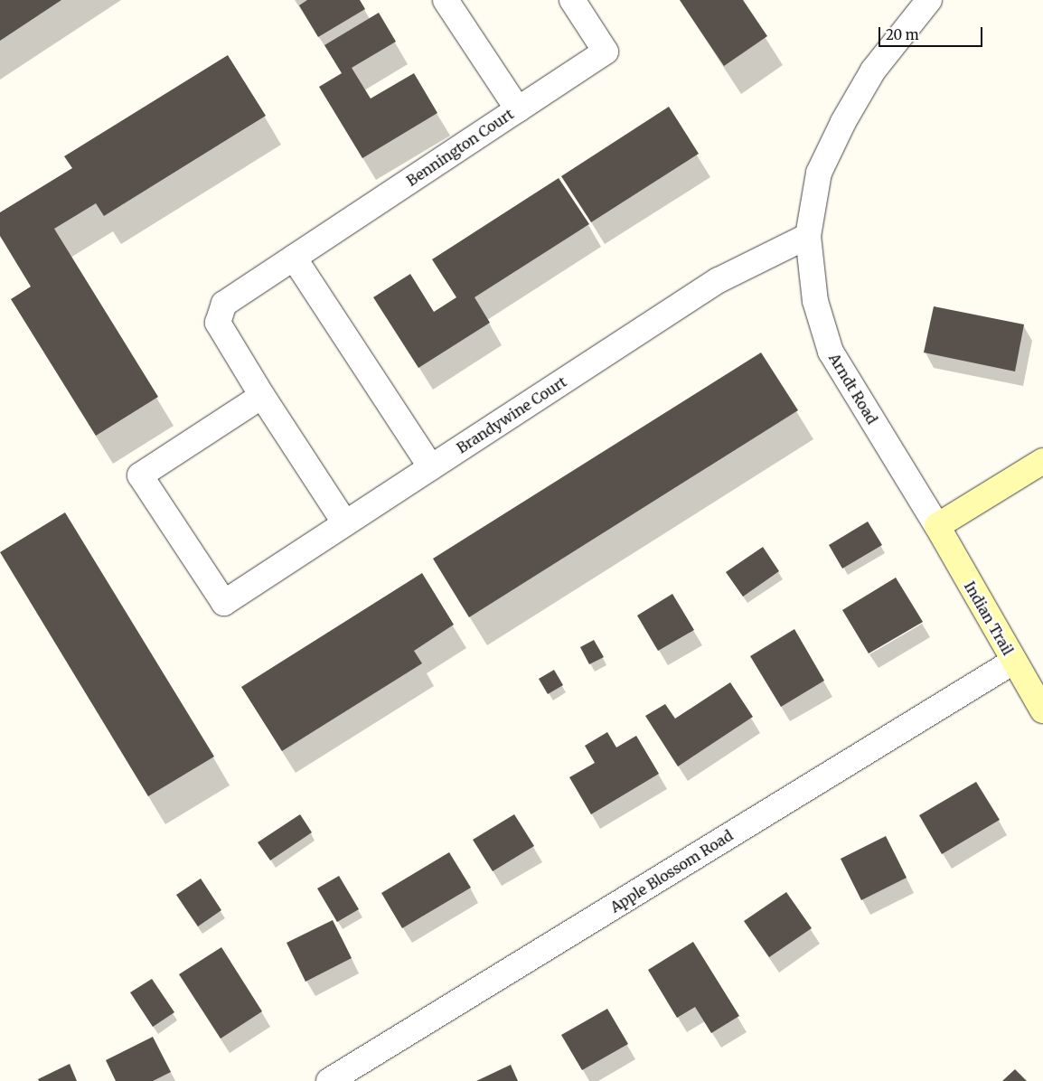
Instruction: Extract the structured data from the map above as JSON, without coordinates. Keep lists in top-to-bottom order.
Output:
{
  "streets": {
    "street": [
      "Bennington Court",
      "Arndt Road",
      "Brandywine Court",
      "Indian Trail",
      "Apple Blossom Road"
    ]
  },
  "crossings": [
    ["Bennington Court", "Brandywine Court"],
    ["Arndt Road", "Brandywine Court"],
    ["Arndt Road", "Indian Trail"],
    ["Indian Trail", "Apple Blossom Road"]
  ],
  "scale_bar": "20 m"
}
